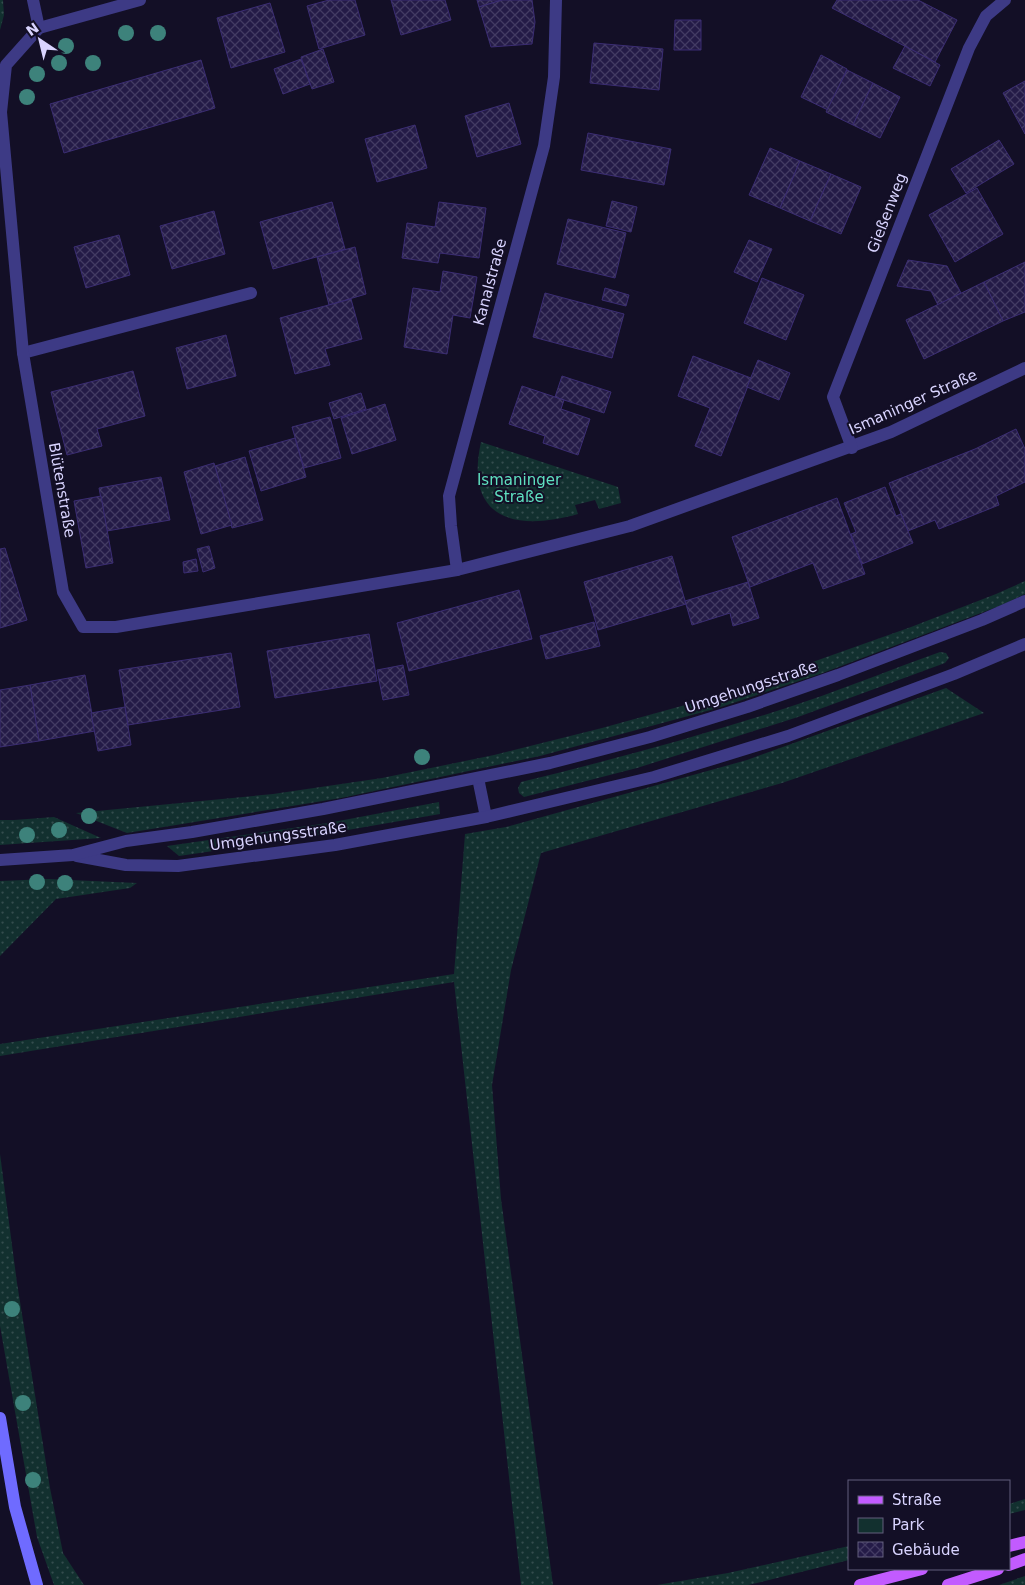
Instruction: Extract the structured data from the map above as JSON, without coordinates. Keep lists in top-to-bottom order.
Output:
{
  "streets": {
    "street": [
      "Gießenweg",
      "Kanalstraße",
      "Ismaninger Straße",
      "Blütenstraße",
      "Umgehungsstraße"
    ]
  },
  "crossings": [
    ["Gießenweg", "Ismaninger Straße"],
    ["Kanalstraße", "Ismaninger Straße"],
    ["Ismaninger Straße", "Blütenstraße"]
  ],
  "parks": ["Ismaninger Straße"],
  "legend": ["Straße", "Park", "Gebäude"],
  "north": "top left"
}
